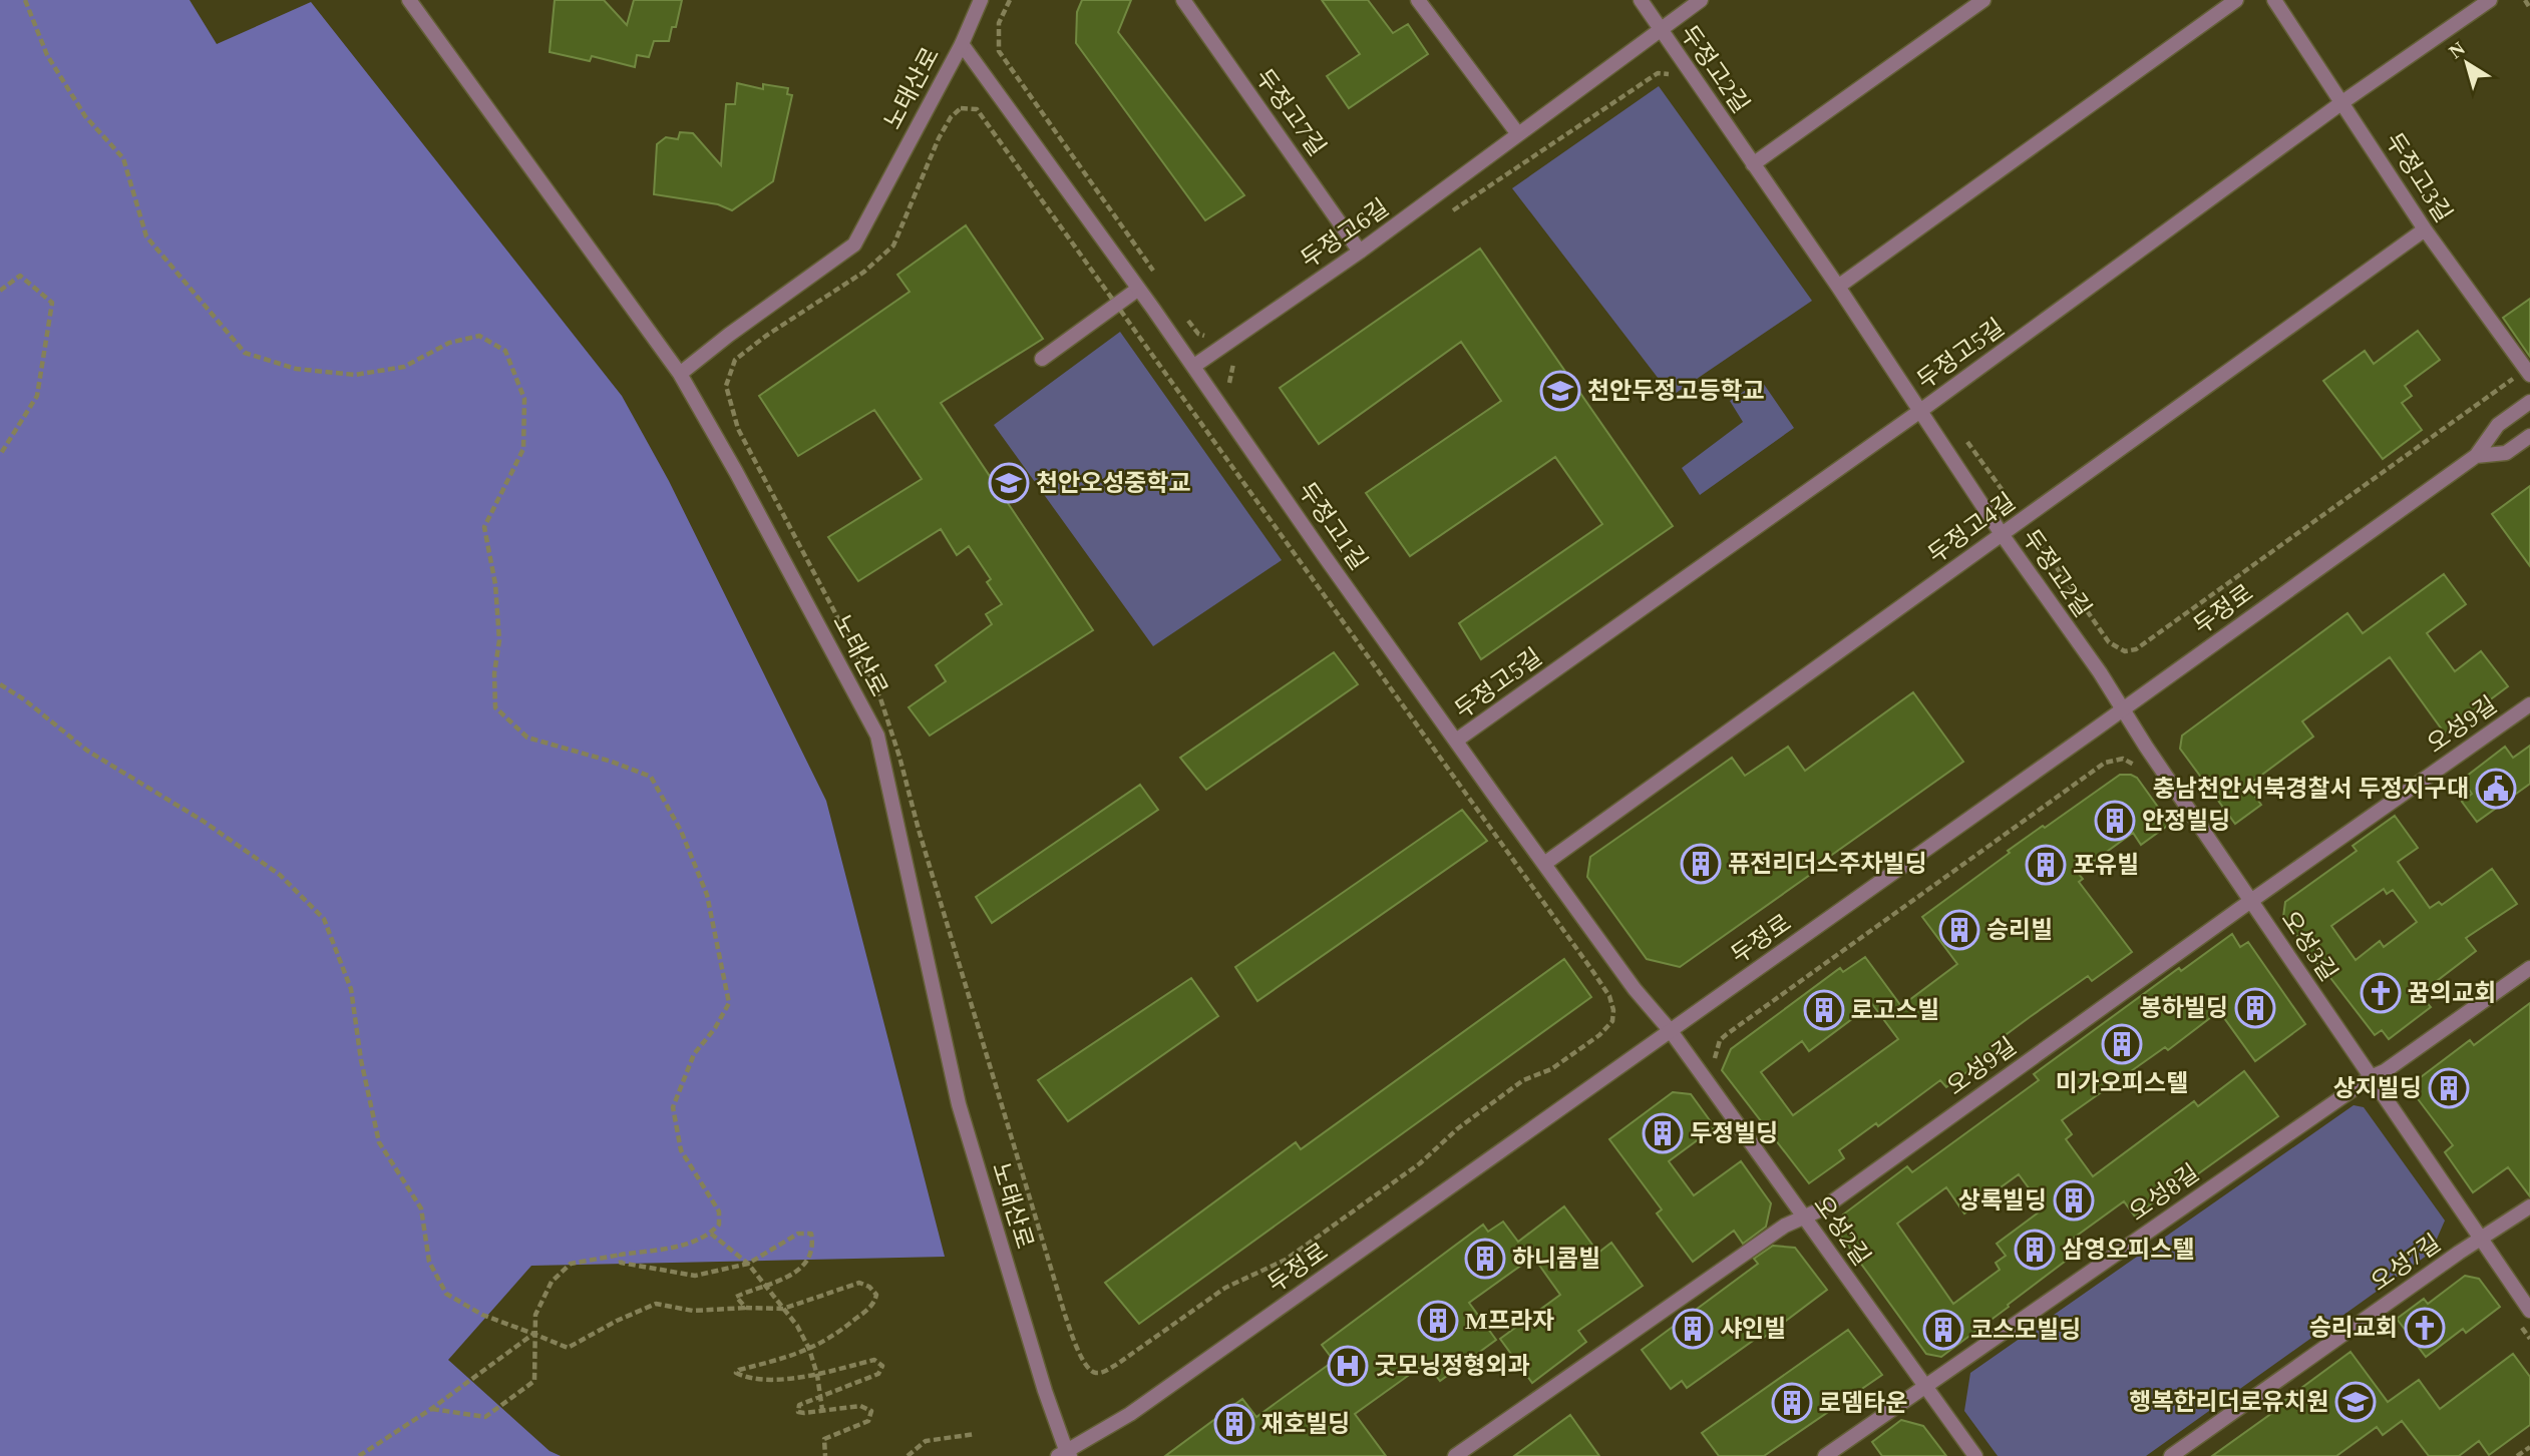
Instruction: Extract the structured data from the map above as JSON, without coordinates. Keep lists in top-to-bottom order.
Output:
{
  "streets": {
    "street": [
      "두정고2길",
      "노태산로",
      "두정고7길",
      "두정고3길",
      "두정고6길",
      "두정고5길",
      "두정고1길",
      "두정고4길",
      "두정로",
      "오성9길",
      "오성3길",
      "오성8길",
      "오성2길",
      "오성7길"
    ]
  },
  "crossings": [
    ["두정고2길", "두정고6길"],
    ["두정고2길", "두정고5길"],
    ["두정고2길", "두정고4길"],
    ["두정고2길", "두정로"],
    ["두정고2길", "오성3길"],
    ["노태산로", "두정고1길"],
    ["노태산로", "두정로"],
    ["두정고7길", "두정고6길"],
    ["두정고3길", "두정고5길"],
    ["두정고3길", "두정고4길"],
    ["두정고6길", "두정고1길"],
    ["두정고5길", "두정고1길"],
    ["두정고1길", "두정고4길"],
    ["두정고1길", "두정로"],
    ["두정고1길", "오성2길"],
    ["두정로", "오성3길"],
    ["두정로", "오성2길"],
    ["오성9길", "오성3길"],
    ["오성9길", "오성2길"],
    ["오성3길", "오성8길"],
    ["오성3길", "오성7길"],
    ["오성8길", "오성2길"]
  ],
  "places": {
    "school or university": ["천안두정고등학교", "천안오성중학교", "행복한리더로유치원"],
    "public building": ["충남천안서북경찰서 두정지구대"],
    "building": [
      "안정빌딩",
      "퓨전리더스주차빌딩",
      "포유빌",
      "승리빌",
      "봉하빌딩",
      "로고스빌",
      "미가오피스텔",
      "상지빌딩",
      "두정빌딩",
      "상록빌딩",
      "삼영오피스텔",
      "하니콤빌",
      "M프라자",
      "샤인빌",
      "코스모빌딩",
      "로뎀타운",
      "재호빌딩"
    ],
    "church": ["꿈의교회", "승리교회"],
    "hospital": ["굿모닝정형외과"]
  },
  "north": "top left"
}
